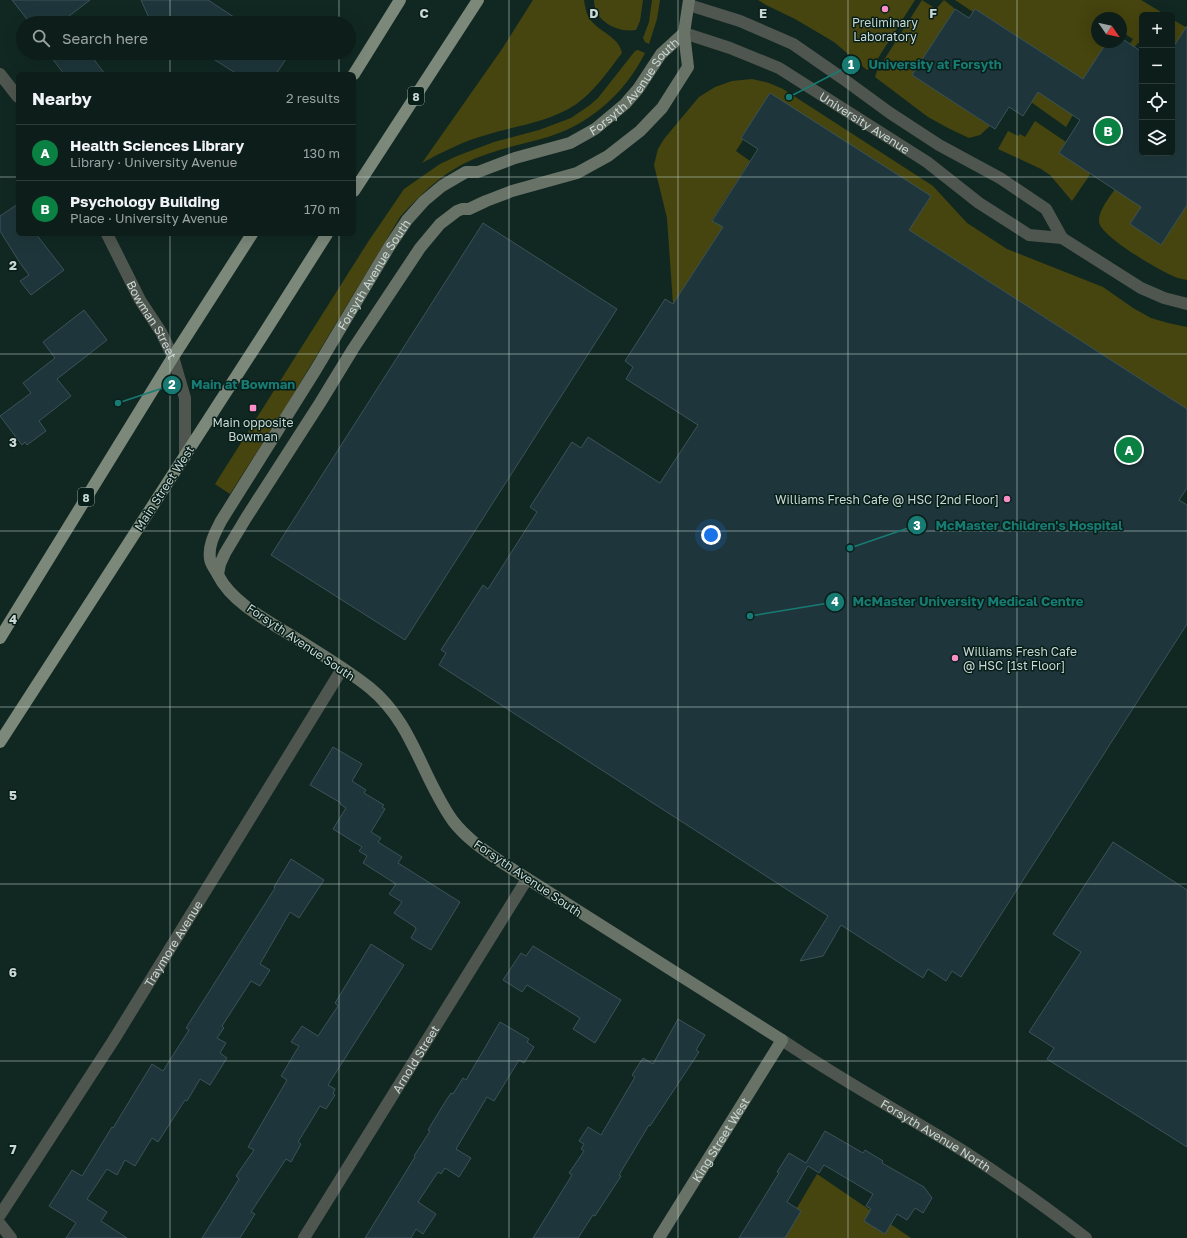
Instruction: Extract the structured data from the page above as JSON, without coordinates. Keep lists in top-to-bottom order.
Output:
{
  "streets": {
    "main road": ["8", "Main Street West"],
    "street": [
      "Forsyth Avenue South",
      "University Avenue",
      "Bowman Street",
      "Traymore Avenue",
      "Arnold Street",
      "Forsyth Avenue North",
      "King Street West"
    ]
  },
  "crossings": [
    ["Forsyth Avenue South", "University Avenue"],
    ["Forsyth Avenue South", "Traymore Avenue"],
    ["Forsyth Avenue South", "Arnold Street"],
    ["Forsyth Avenue South", "Forsyth Avenue North"],
    ["Forsyth Avenue South", "King Street West"],
    ["8", "Bowman Street"],
    ["Bowman Street", "Main Street West"],
    ["Forsyth Avenue North", "King Street West"]
  ],
  "places": {
    "other": [
      "Preliminary Laboratory",
      "University at Forsyth",
      "Main at Bowman",
      "Williams Fresh Cafe @ HSC [2nd Floor]",
      "McMaster Children's Hospital",
      "McMaster University Medical Centre",
      "Williams Fresh Cafe @ HSC [1st Floor]"
    ],
    "transit": ["Main opposite Bowman"]
  },
  "north": "bottom right",
  "page": {
    "map_buttons": ["+", "−"],
    "search": "Search here",
    "heading": ["Nearby", "2 results"],
    "pins": ["B", "A"],
    "list": [
      {
        "mark": "A",
        "name": "Health Sciences Library",
        "note": "Library · University Avenue",
        "value": "130 m"
      },
      {
        "mark": "B",
        "name": "Psychology Building",
        "note": "Place · University Avenue",
        "value": "170 m"
      }
    ]
  },
  "grid": {
    "columns": [
      "C",
      "D",
      "E",
      "F"
    ],
    "rows": [
      "2",
      "3",
      "4",
      "5",
      "6",
      "7"
    ]
  }
}
